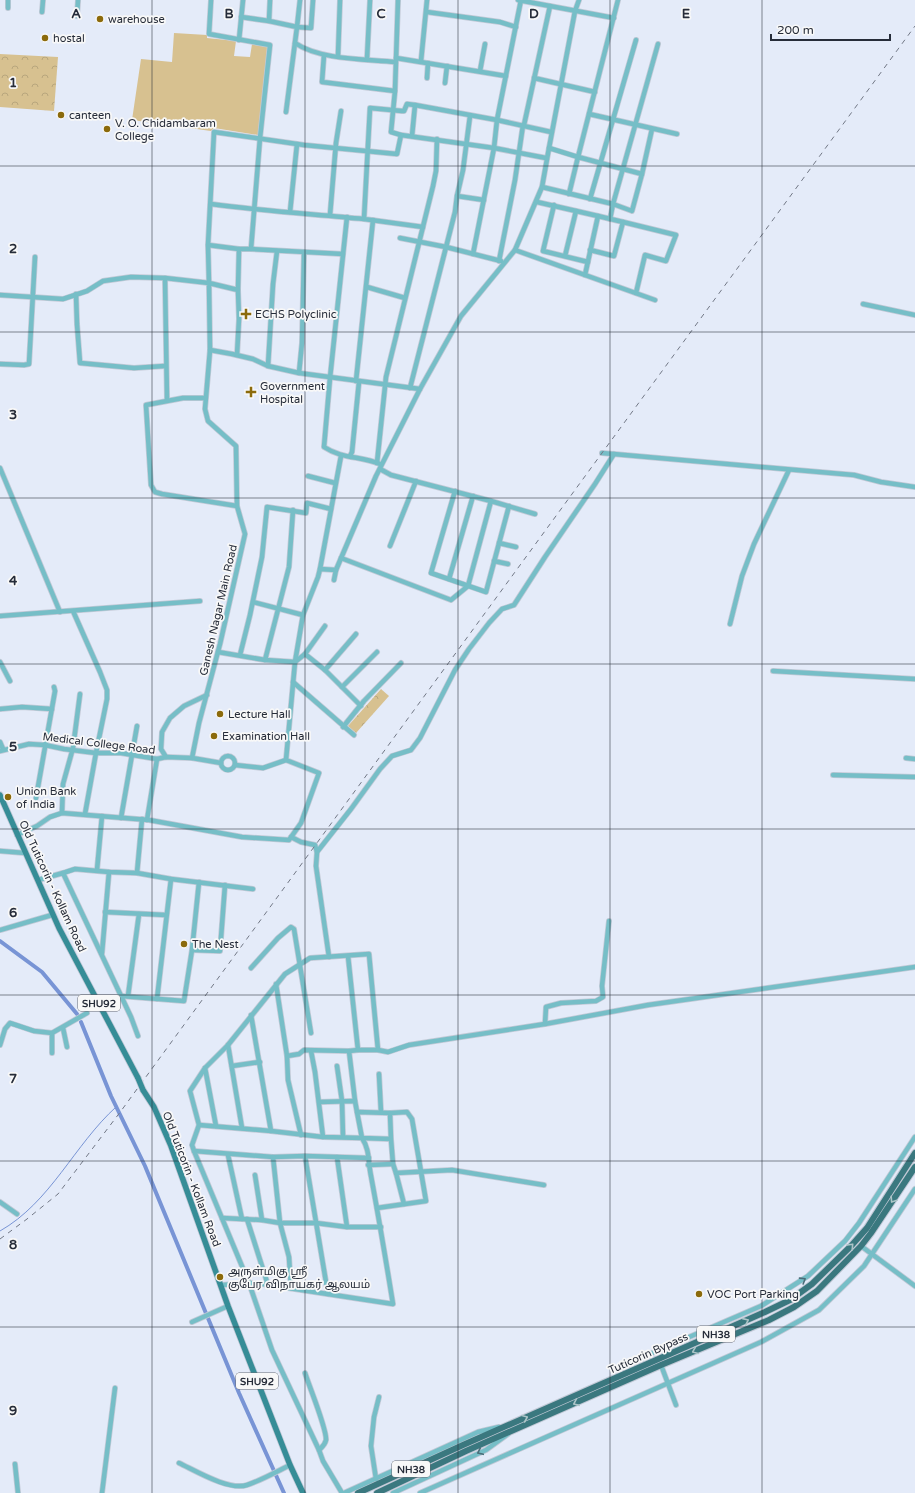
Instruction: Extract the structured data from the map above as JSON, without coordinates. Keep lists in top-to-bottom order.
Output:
{
  "streets": {
    "highway": ["NH38", "Tuticorin Bypass"],
    "main road": ["Old Tuticorin - Kollam Road", "SHU92"],
    "street": ["Ganesh Nagar Main Road", "Medical College Road"]
  },
  "crossings": [
    ["Ganesh Nagar Main Road", "Medical College Road"]
  ],
  "places": {
    "other": [
      "warehouse",
      "hostal",
      "canteen",
      "V. O. Chidambaram College",
      "Lecture Hall",
      "Examination Hall",
      "Union Bank of India",
      "The Nest",
      "அருள்மிகு ஶ்ரீ குபேர விநாயகர் ஆலயம்",
      "VOC Port Parking"
    ],
    "health": ["ECHS Polyclinic", "Government Hospital"]
  },
  "scale_bar": "200 m",
  "grid": {
    "columns": [
      "A",
      "B",
      "C",
      "D",
      "E"
    ],
    "rows": [
      "1",
      "2",
      "3",
      "4",
      "5",
      "6",
      "7",
      "8",
      "9"
    ]
  }
}
